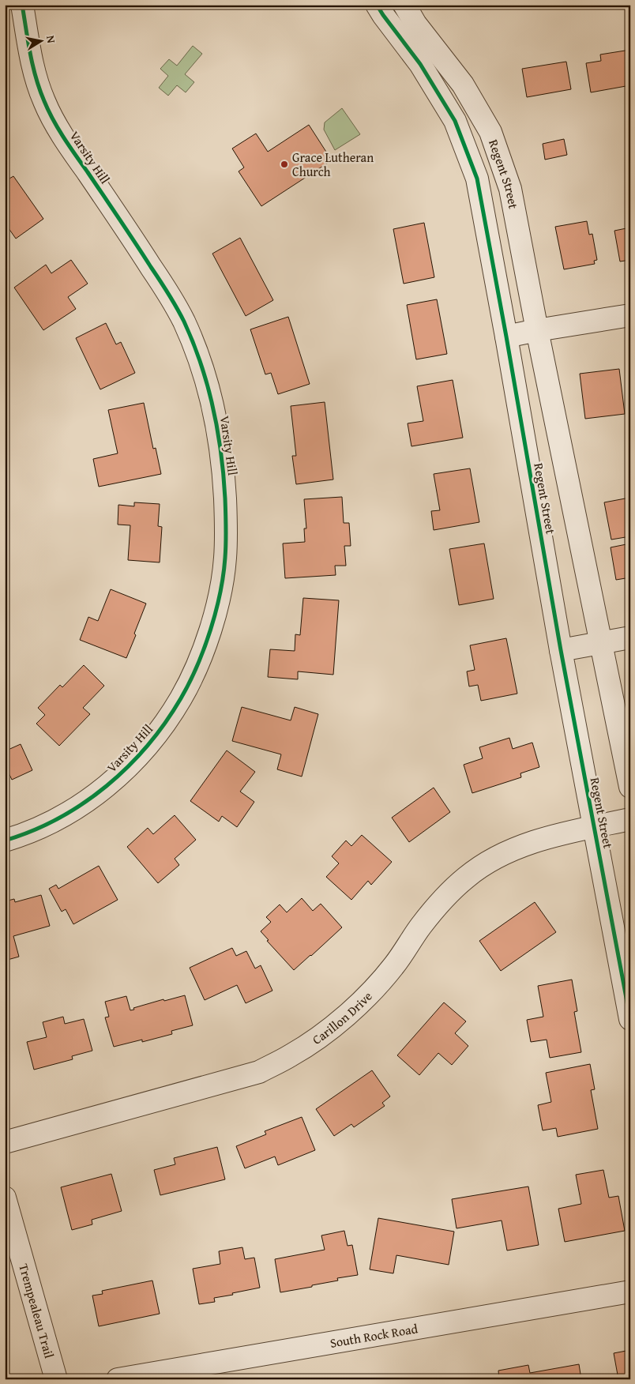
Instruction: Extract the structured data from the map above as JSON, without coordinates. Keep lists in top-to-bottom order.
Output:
{
  "streets": {
    "street": [
      "Varsity Hill",
      "Regent Street",
      "Carillon Drive",
      "Trempealeau Trail",
      "South Rock Road"
    ]
  },
  "crossings": [
    ["Regent Street", "Carillon Drive"]
  ],
  "places": ["Grace Lutheran Church"],
  "north": "right"
}
